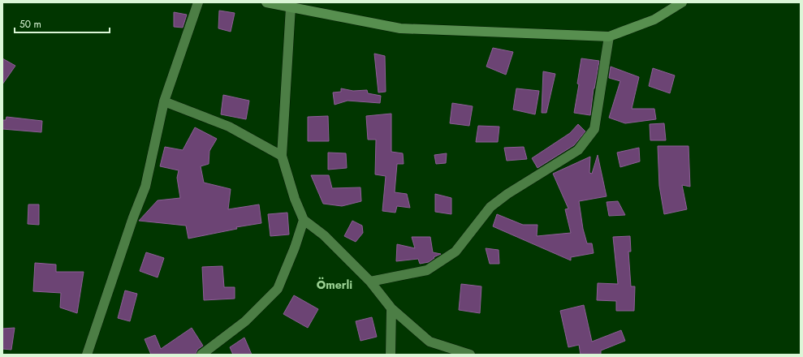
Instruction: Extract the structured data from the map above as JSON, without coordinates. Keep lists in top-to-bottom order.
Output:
{
  "districts": ["Ömerli"],
  "scale_bar": "50 m"
}
